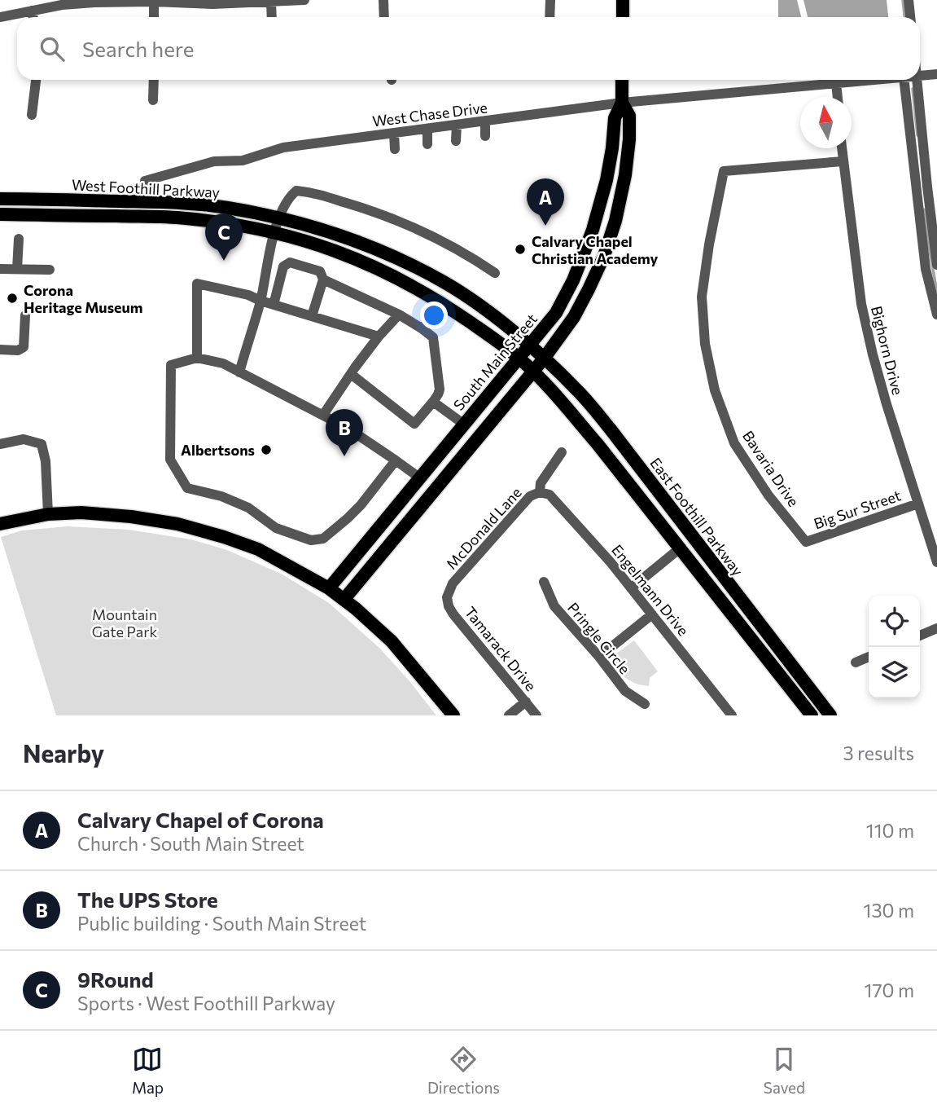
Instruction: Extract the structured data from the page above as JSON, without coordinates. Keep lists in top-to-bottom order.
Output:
{
  "streets": {
    "main road": ["West Foothill Parkway", "South Main Street", "East Foothill Parkway"],
    "street": [
      "West Chase Drive",
      "Bighorn Drive",
      "Bavaria Drive",
      "Big Sur Street",
      "McDonald Lane",
      "Engelmann Drive",
      "Pringle Circle",
      "Tamarack Drive"
    ]
  },
  "crossings": [
    ["West Chase Drive", "West Foothill Parkway"],
    ["West Chase Drive", "South Main Street"],
    ["West Foothill Parkway", "South Main Street"],
    ["West Foothill Parkway", "East Foothill Parkway"],
    ["Bighorn Drive", "Bavaria Drive"],
    ["Bighorn Drive", "Big Sur Street"],
    ["South Main Street", "East Foothill Parkway"],
    ["Bavaria Drive", "Big Sur Street"],
    ["McDonald Lane", "Engelmann Drive"],
    ["McDonald Lane", "Tamarack Drive"]
  ],
  "parks": ["Mountain Gate Park"],
  "places": ["Calvary Chapel Christian Academy", "Corona Heritage Museum", "Albertsons"],
  "north": "top",
  "page": {
    "search": "Search here",
    "pins": ["A", "C", "B"],
    "heading": ["Nearby", "3 results"],
    "list": [
      {
        "mark": "A",
        "name": "Calvary Chapel of Corona",
        "note": "Church · South Main Street",
        "value": "110 m"
      },
      {
        "mark": "B",
        "name": "The UPS Store",
        "note": "Public building · South Main Street",
        "value": "130 m"
      },
      {
        "mark": "C",
        "name": "9Round",
        "note": "Sports · West Foothill Parkway",
        "value": "170 m"
      }
    ],
    "nav": ["Map", "Directions", "Saved"]
  }
}
